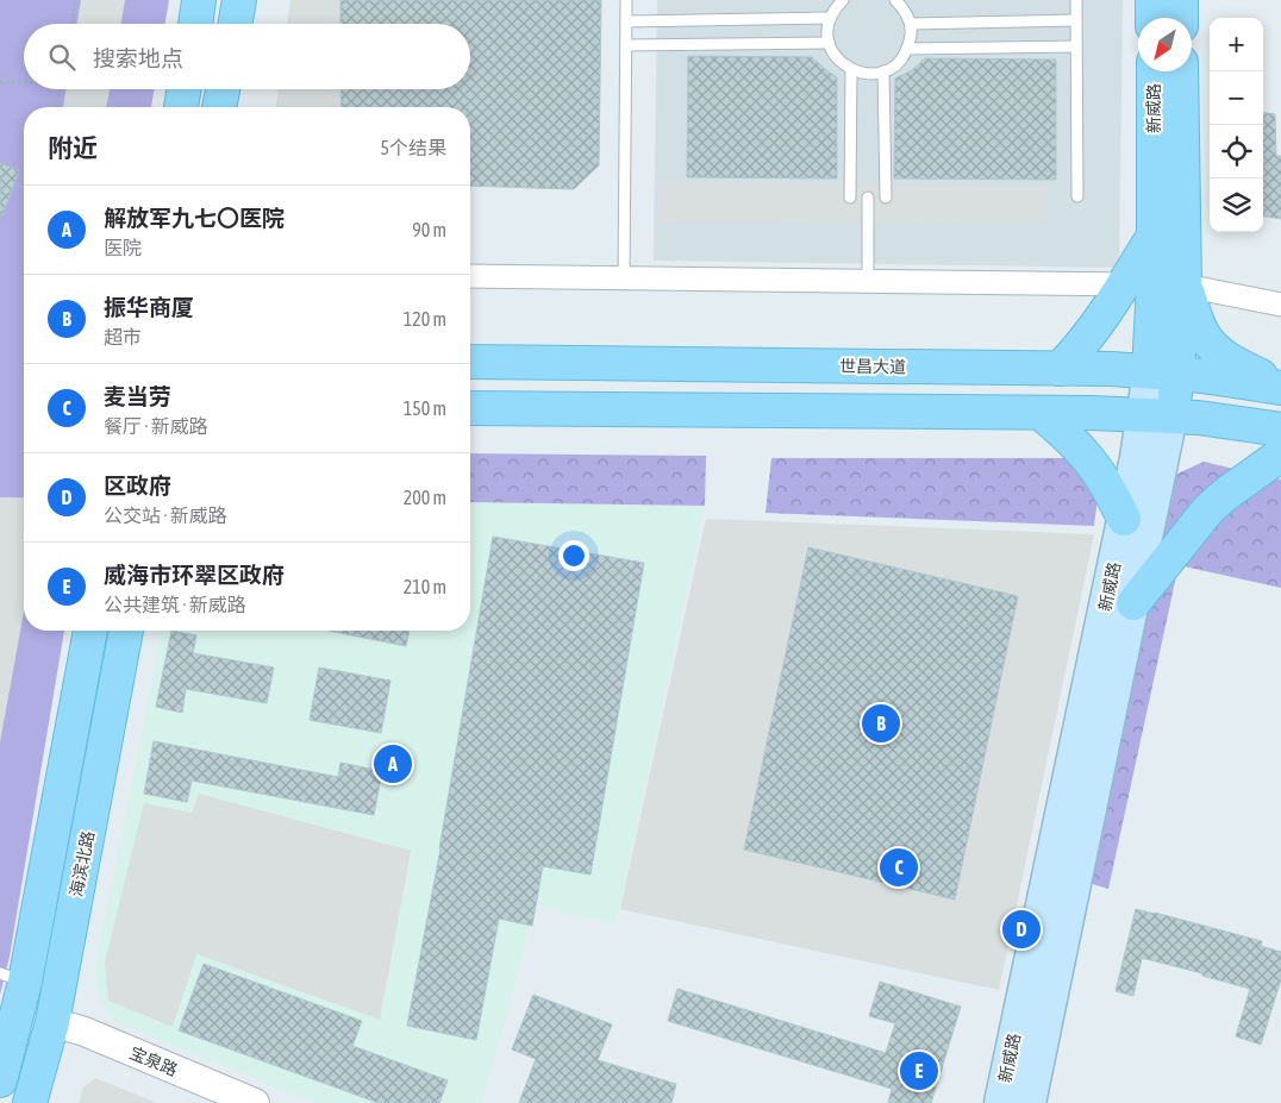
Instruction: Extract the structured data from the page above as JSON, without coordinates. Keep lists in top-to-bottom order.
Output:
{
  "streets": {
    "main road": ["新威路", "世昌大道", "海滨北路"],
    "street": ["宝泉路"]
  },
  "crossings": [
    ["新威路", "世昌大道"],
    ["海滨北路", "宝泉路"]
  ],
  "north": "bottom left",
  "page": {
    "map_buttons": ["+", "−"],
    "search": "搜索地点",
    "heading": ["附近", "5个结果"],
    "list": [
      {
        "mark": "A",
        "name": "解放军九七〇医院",
        "note": "医院",
        "value": "90 m"
      },
      {
        "mark": "B",
        "name": "振华商厦",
        "note": "超市",
        "value": "120 m"
      },
      {
        "mark": "C",
        "name": "麦当劳",
        "note": "餐厅 · 新威路",
        "value": "150 m"
      },
      {
        "mark": "D",
        "name": "区政府",
        "note": "公交站 · 新威路",
        "value": "200 m"
      },
      {
        "mark": "E",
        "name": "威海市环翠区政府",
        "note": "公共建筑 · 新威路",
        "value": "210 m"
      }
    ],
    "pins": [
      "B",
      "A",
      "C",
      "D",
      "E"
    ]
  }
}
